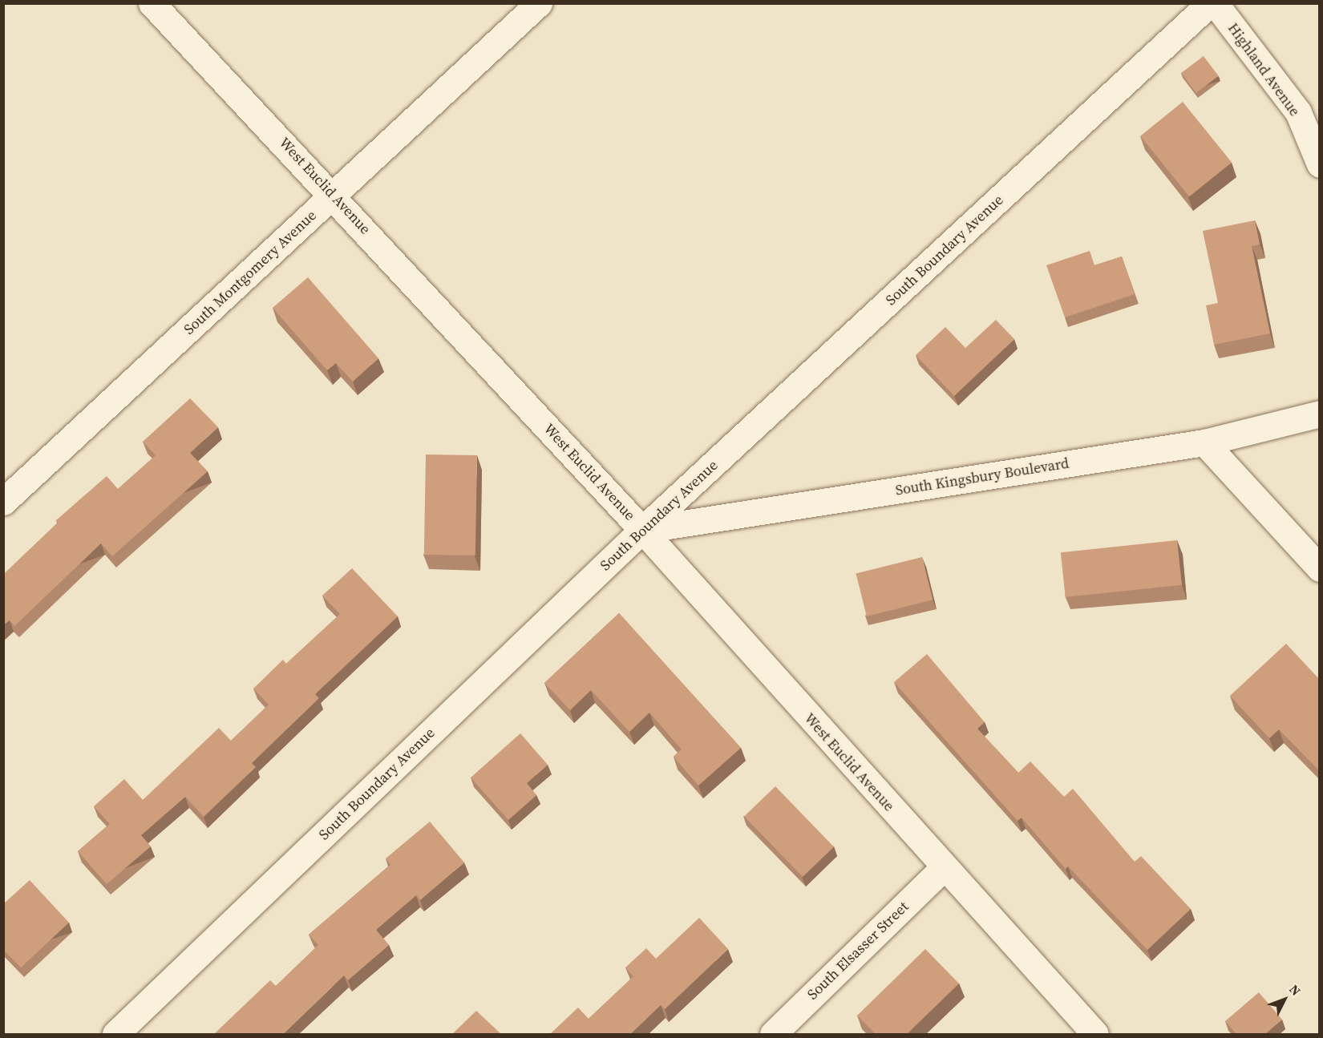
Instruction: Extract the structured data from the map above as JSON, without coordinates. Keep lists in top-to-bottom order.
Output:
{
  "streets": {
    "street": [
      "Highland Avenue",
      "West Euclid Avenue",
      "South Boundary Avenue",
      "South Montgomery Avenue",
      "South Kingsbury Boulevard",
      "South Elsasser Street"
    ]
  },
  "crossings": [
    ["West Euclid Avenue", "South Boundary Avenue"],
    ["West Euclid Avenue", "South Montgomery Avenue"],
    ["West Euclid Avenue", "South Kingsbury Boulevard"],
    ["West Euclid Avenue", "South Elsasser Street"],
    ["South Boundary Avenue", "South Kingsbury Boulevard"]
  ],
  "north": "top right"
}
